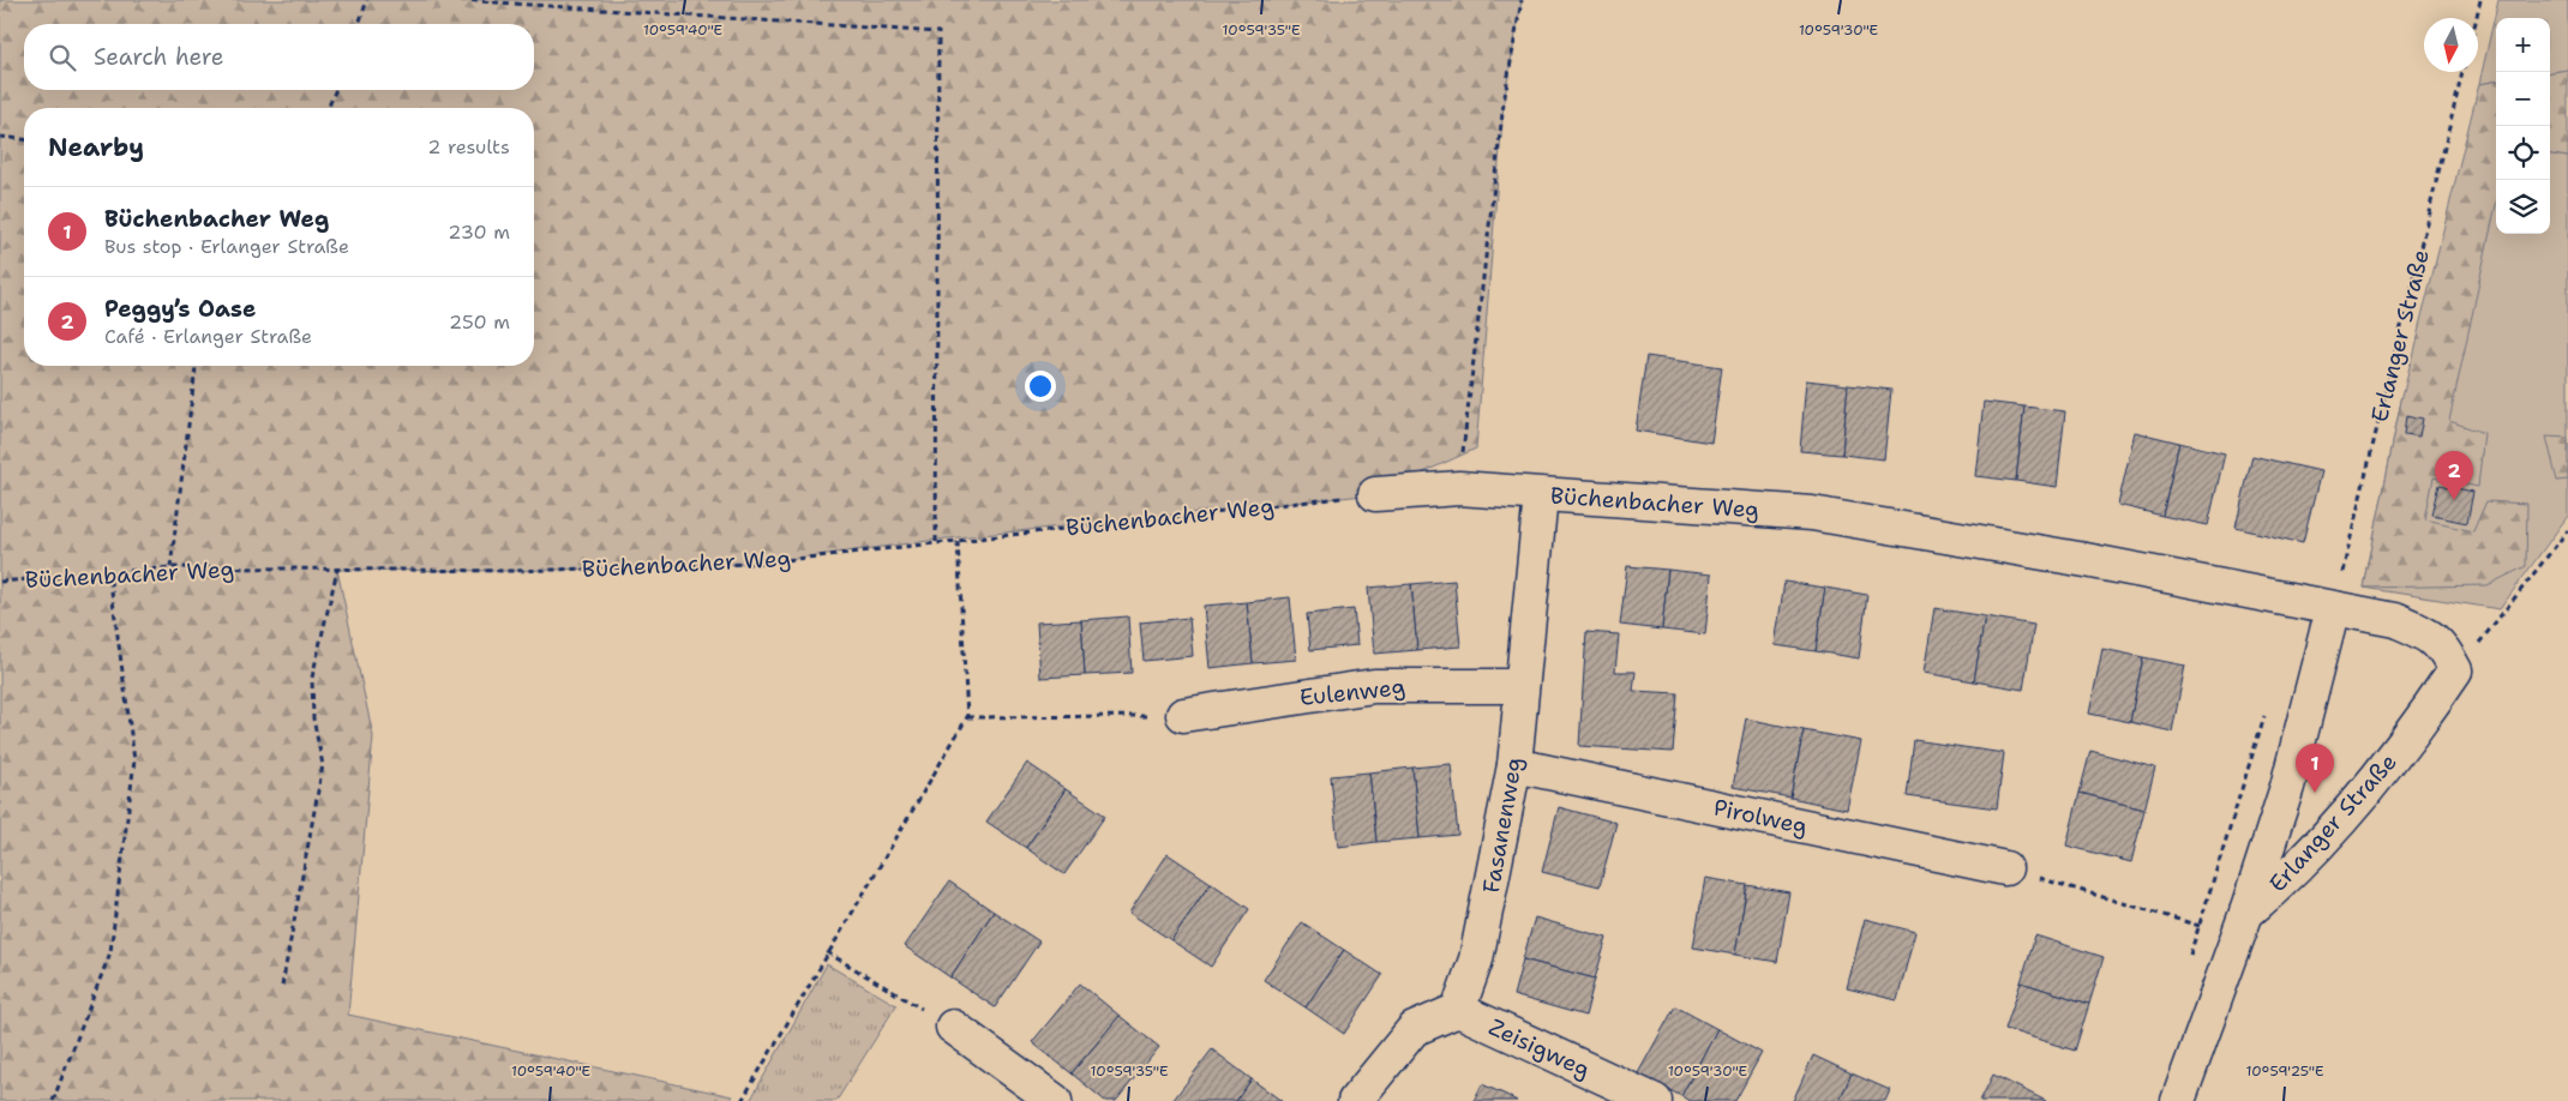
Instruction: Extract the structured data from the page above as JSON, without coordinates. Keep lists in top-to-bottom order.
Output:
{
  "streets": {
    "street": [
      "Erlanger Straße",
      "Büchenbacher Weg",
      "Eulenweg",
      "Pirolweg",
      "Fasanenweg",
      "Zeisigweg"
    ]
  },
  "crossings": [
    ["Erlanger Straße", "Büchenbacher Weg"],
    ["Büchenbacher Weg", "Fasanenweg"],
    ["Eulenweg", "Fasanenweg"],
    ["Pirolweg", "Fasanenweg"],
    ["Fasanenweg", "Zeisigweg"]
  ],
  "north": "bottom",
  "page": {
    "map_buttons": ["+", "−"],
    "search": "Search here",
    "heading": ["Nearby", "2 results"],
    "list": [
      {
        "mark": "1",
        "name": "Büchenbacher Weg",
        "note": "Bus stop · Erlanger Straße",
        "value": "230 m"
      },
      {
        "mark": "2",
        "name": "Peggy’s Oase",
        "note": "Café · Erlanger Straße",
        "value": "250 m"
      }
    ],
    "pins": ["2", "1"]
  },
  "coordinates": [
    "10°59'40\"E",
    "10°59'35\"E",
    "10°59'30\"E",
    "10°59'25\"E"
  ]
}
